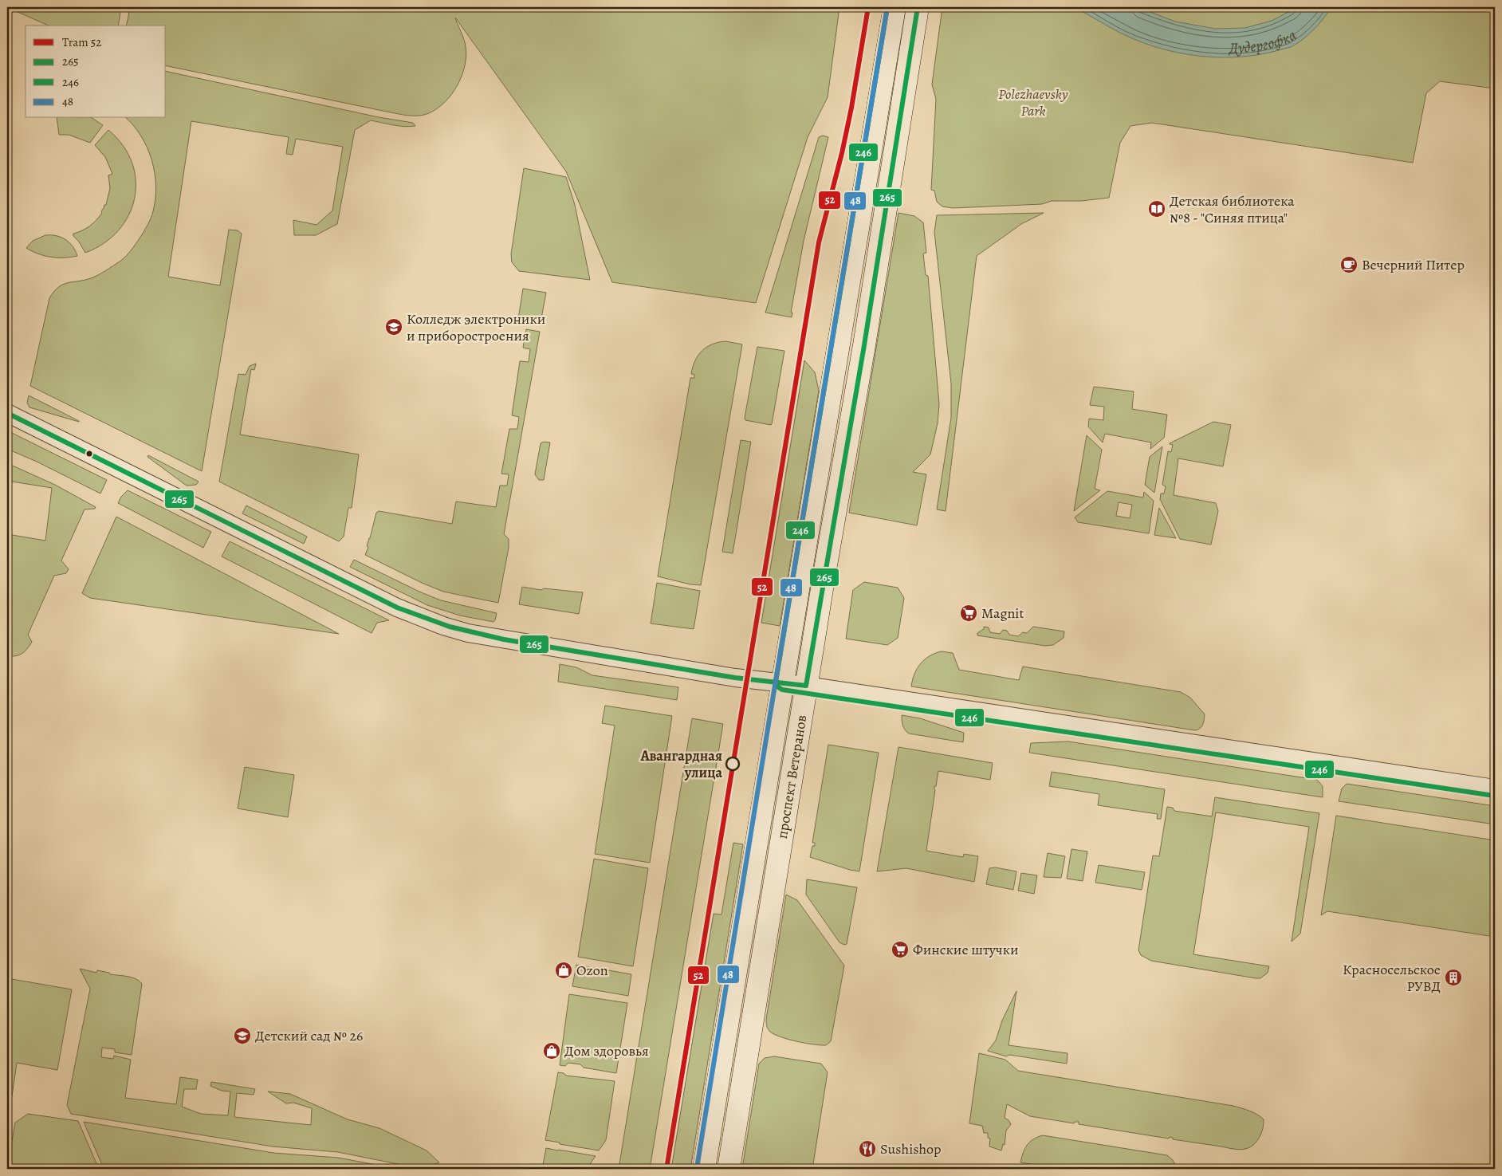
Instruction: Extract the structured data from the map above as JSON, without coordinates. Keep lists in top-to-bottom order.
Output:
{
  "streets": {
    "main road": ["проспект Ветеранов"]
  },
  "water": ["Дудергофка"],
  "parks": ["Polezhaevsky Park"],
  "places": {
    "library": ["Детская библиотека №8 - \"Синяя птица\""],
    "cafe": ["Вечерний Питер"],
    "school or university": ["Колледж электроники и приборостроения", "Детский сад № 26"],
    "supermarket": ["Magnit", "Финские штучки"],
    "other": ["Авангардная улица"],
    "shop": ["Ozon", "Дом здоровья"],
    "building": ["Красносельское РУВД"],
    "restaurant": ["Sushishop"]
  },
  "lines": [
    "tram line 52",
    "transit line 265",
    "transit line 246",
    "transit line 48"
  ],
  "legend": [
    "Tram 52",
    "265",
    "246",
    "48"
  ]
}
